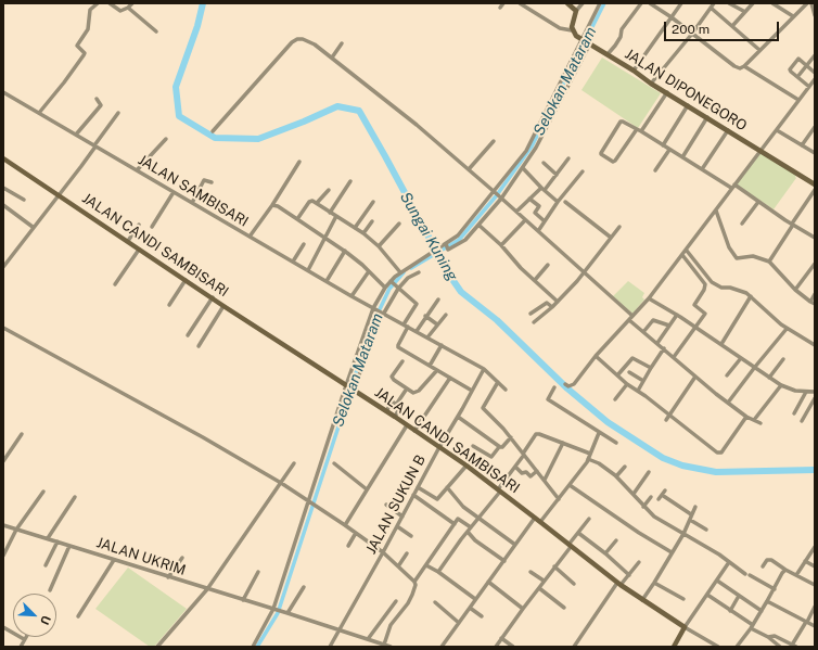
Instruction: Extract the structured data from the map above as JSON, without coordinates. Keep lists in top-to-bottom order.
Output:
{
  "streets": {
    "street": [
      "JALAN DIPONEGORO",
      "JALAN SAMBISARI",
      "JALAN CANDI SAMBISARI",
      "JALAN SUKUN B",
      "JALAN UKRIM"
    ]
  },
  "crossings": [
    ["JALAN CANDI SAMBISARI", "JALAN SUKUN B"],
    ["JALAN SUKUN B", "JALAN UKRIM"]
  ],
  "water": ["Selokan Mataram", "Sungai Kuning"],
  "scale_bar": "200 m",
  "north": "bottom right"
}
